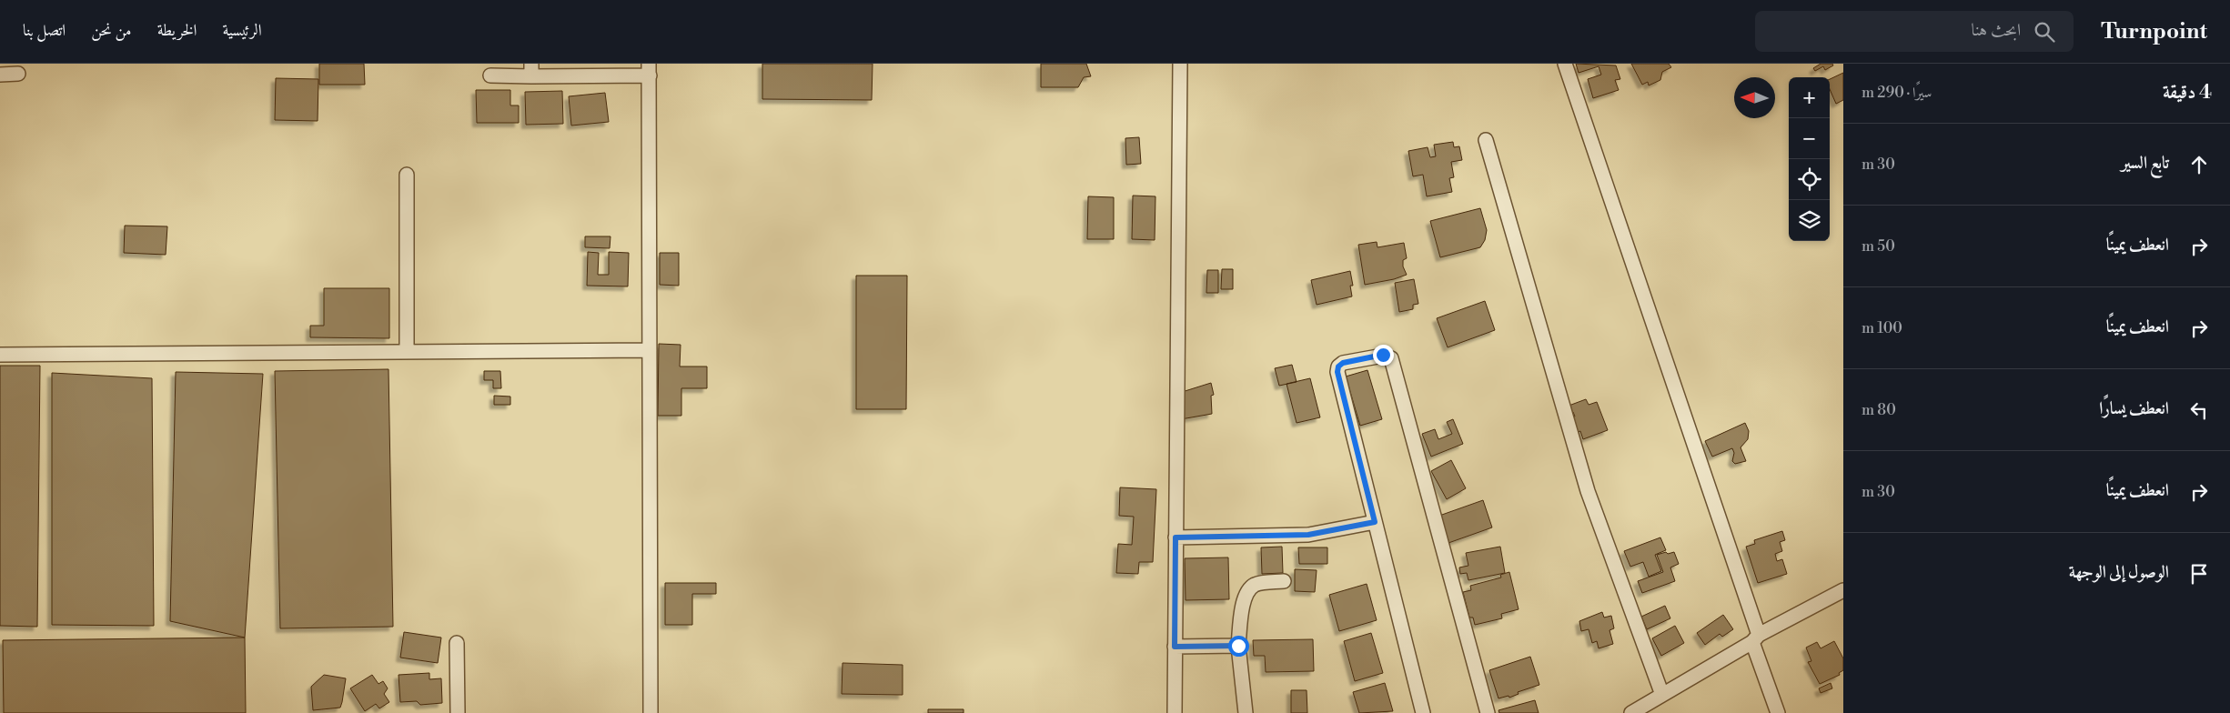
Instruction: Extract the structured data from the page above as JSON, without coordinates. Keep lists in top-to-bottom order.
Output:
{
  "north": "left",
  "page": {
    "header": "Turnpoint",
    "search": "ابحث هنا",
    "nav": [
      "الرئيسية",
      "الخريطة",
      "من نحن",
      "اتصل بنا"
    ],
    "heading": ["4 دقيقة", "سيرًا · 290 m"],
    "map_buttons": ["+", "−"],
    "list": [
      ["تابع السير", "30 m"],
      ["انعطف يمينًا", "50 m"],
      ["انعطف يمينًا", "100 m"],
      ["انعطف يسارًا", "80 m"],
      ["انعطف يمينًا", "30 m"],
      "الوصول إلى الوجهة"
    ]
  }
}
